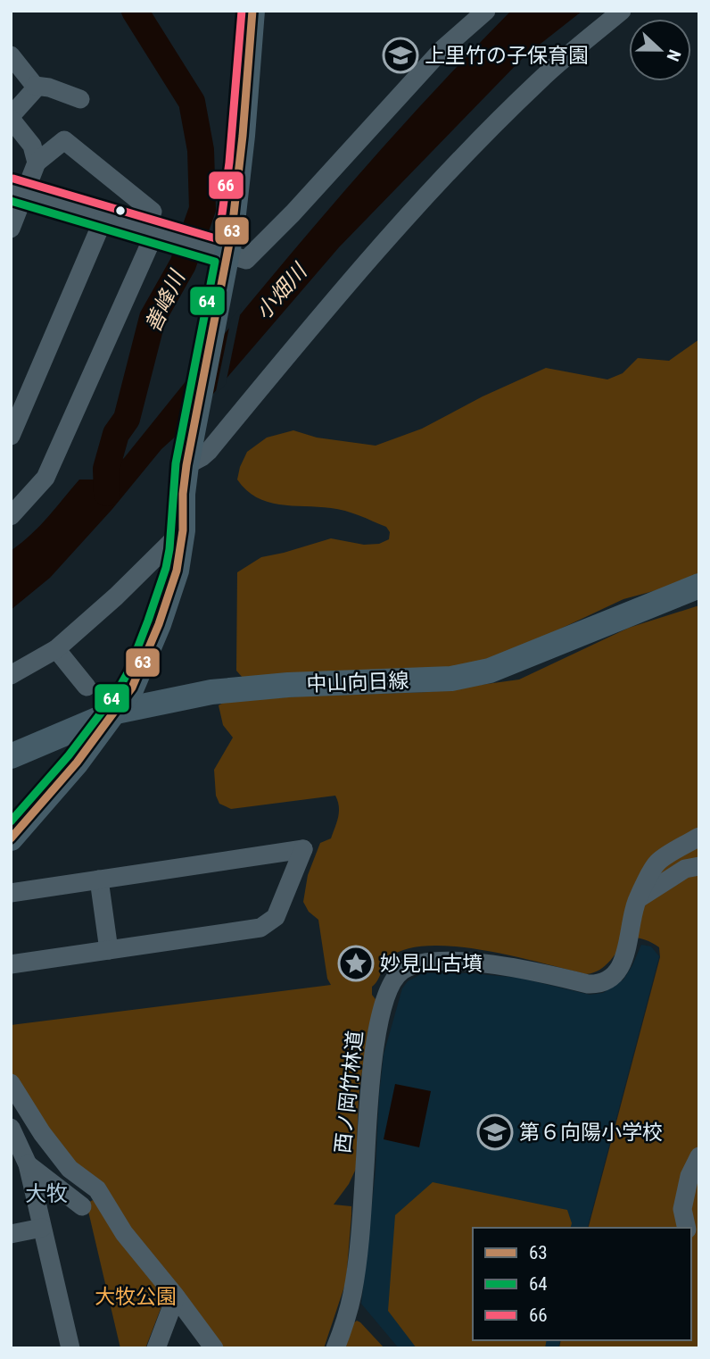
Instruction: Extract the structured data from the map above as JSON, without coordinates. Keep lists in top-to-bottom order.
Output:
{
  "streets": {
    "main road": ["中山向日線"],
    "street": ["西ノ岡竹林道"]
  },
  "districts": ["大牧"],
  "water": ["小畑川", "善峰川"],
  "parks": ["大牧公園"],
  "places": {
    "school or university": ["上里竹の子保育園", "第６向陽小学校"],
    "place": ["妙見山古墳"]
  },
  "lines": ["transit line 63", "transit line 66", "transit line 64"],
  "legend": ["63", "64", "66"],
  "north": "right"
}
